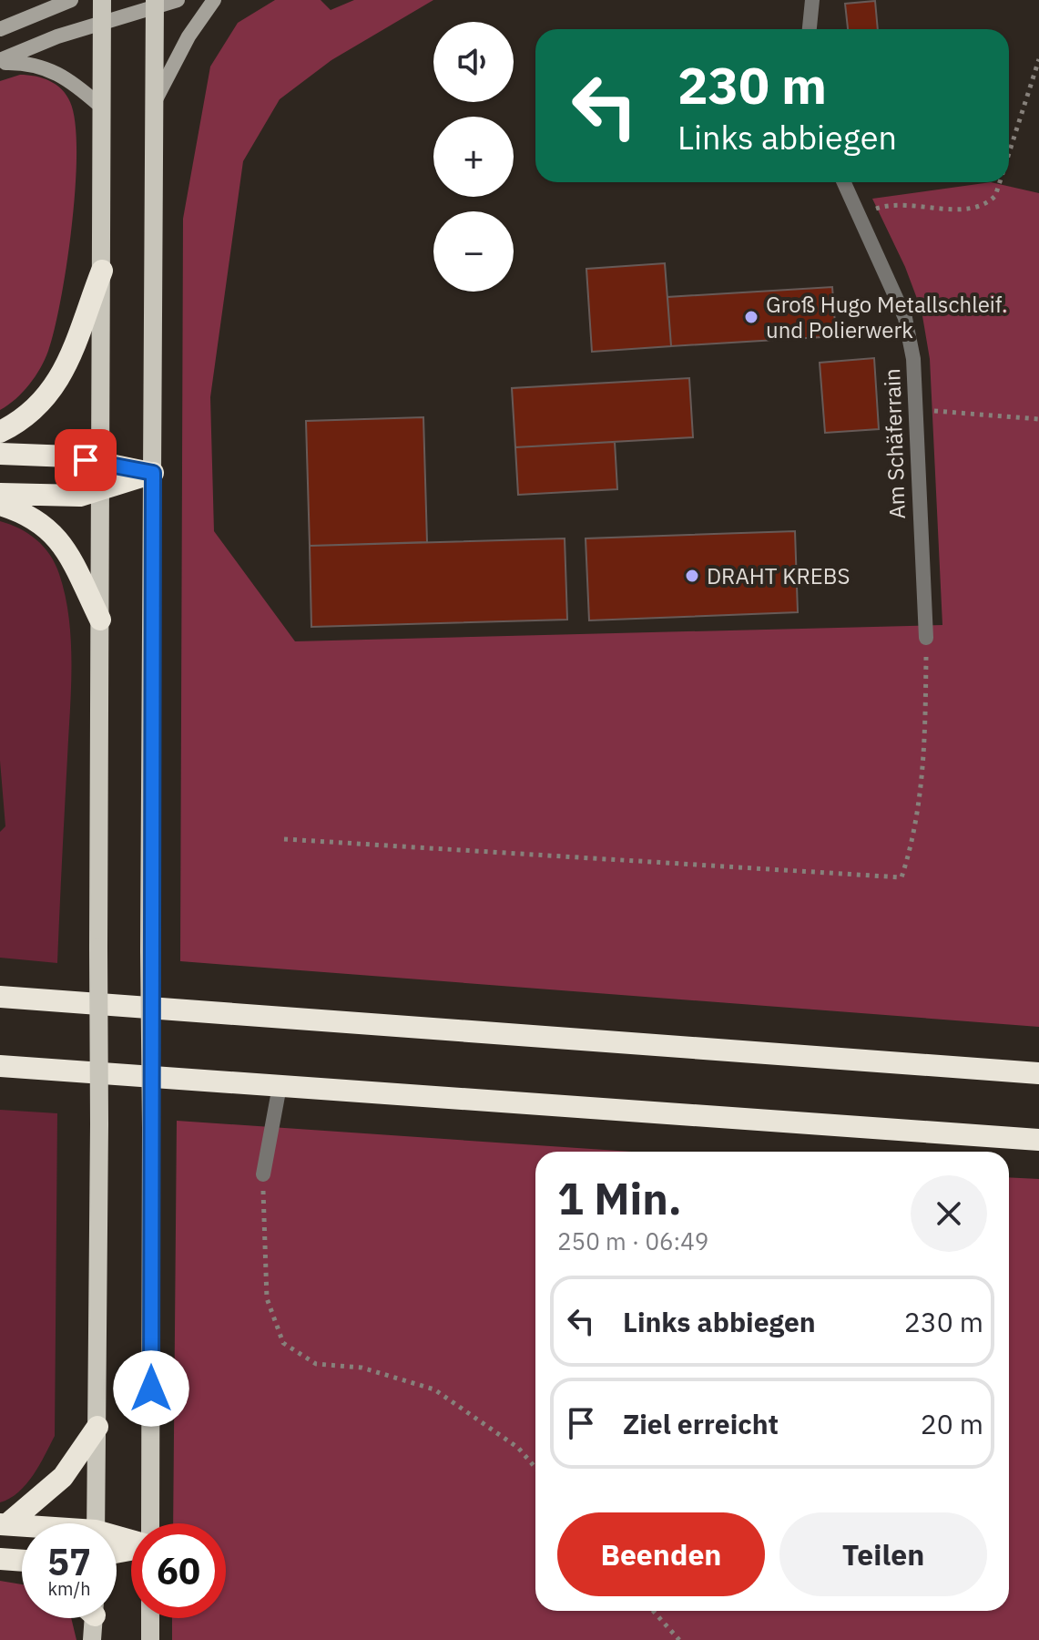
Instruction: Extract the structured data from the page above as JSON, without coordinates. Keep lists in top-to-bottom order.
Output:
{
  "streets": {
    "street": ["Am Schäferrain"]
  },
  "places": ["Groß Hugo Metallschleif. und Polierwerk", "DRAHT KREBS"],
  "page": {
    "map_buttons": ["+", "−"],
    "turn": ["230 m", "Links abbiegen"],
    "heading": ["1 Min.", "250 m · 06:49"],
    "list": [
      {
        "name": "Links abbiegen",
        "value": "230 m"
      },
      {
        "name": "Ziel erreicht",
        "value": "20 m"
      }
    ],
    "buttons": ["Beenden", "Teilen"],
    "speed": "57 km/h",
    "limit": "60"
  }
}
